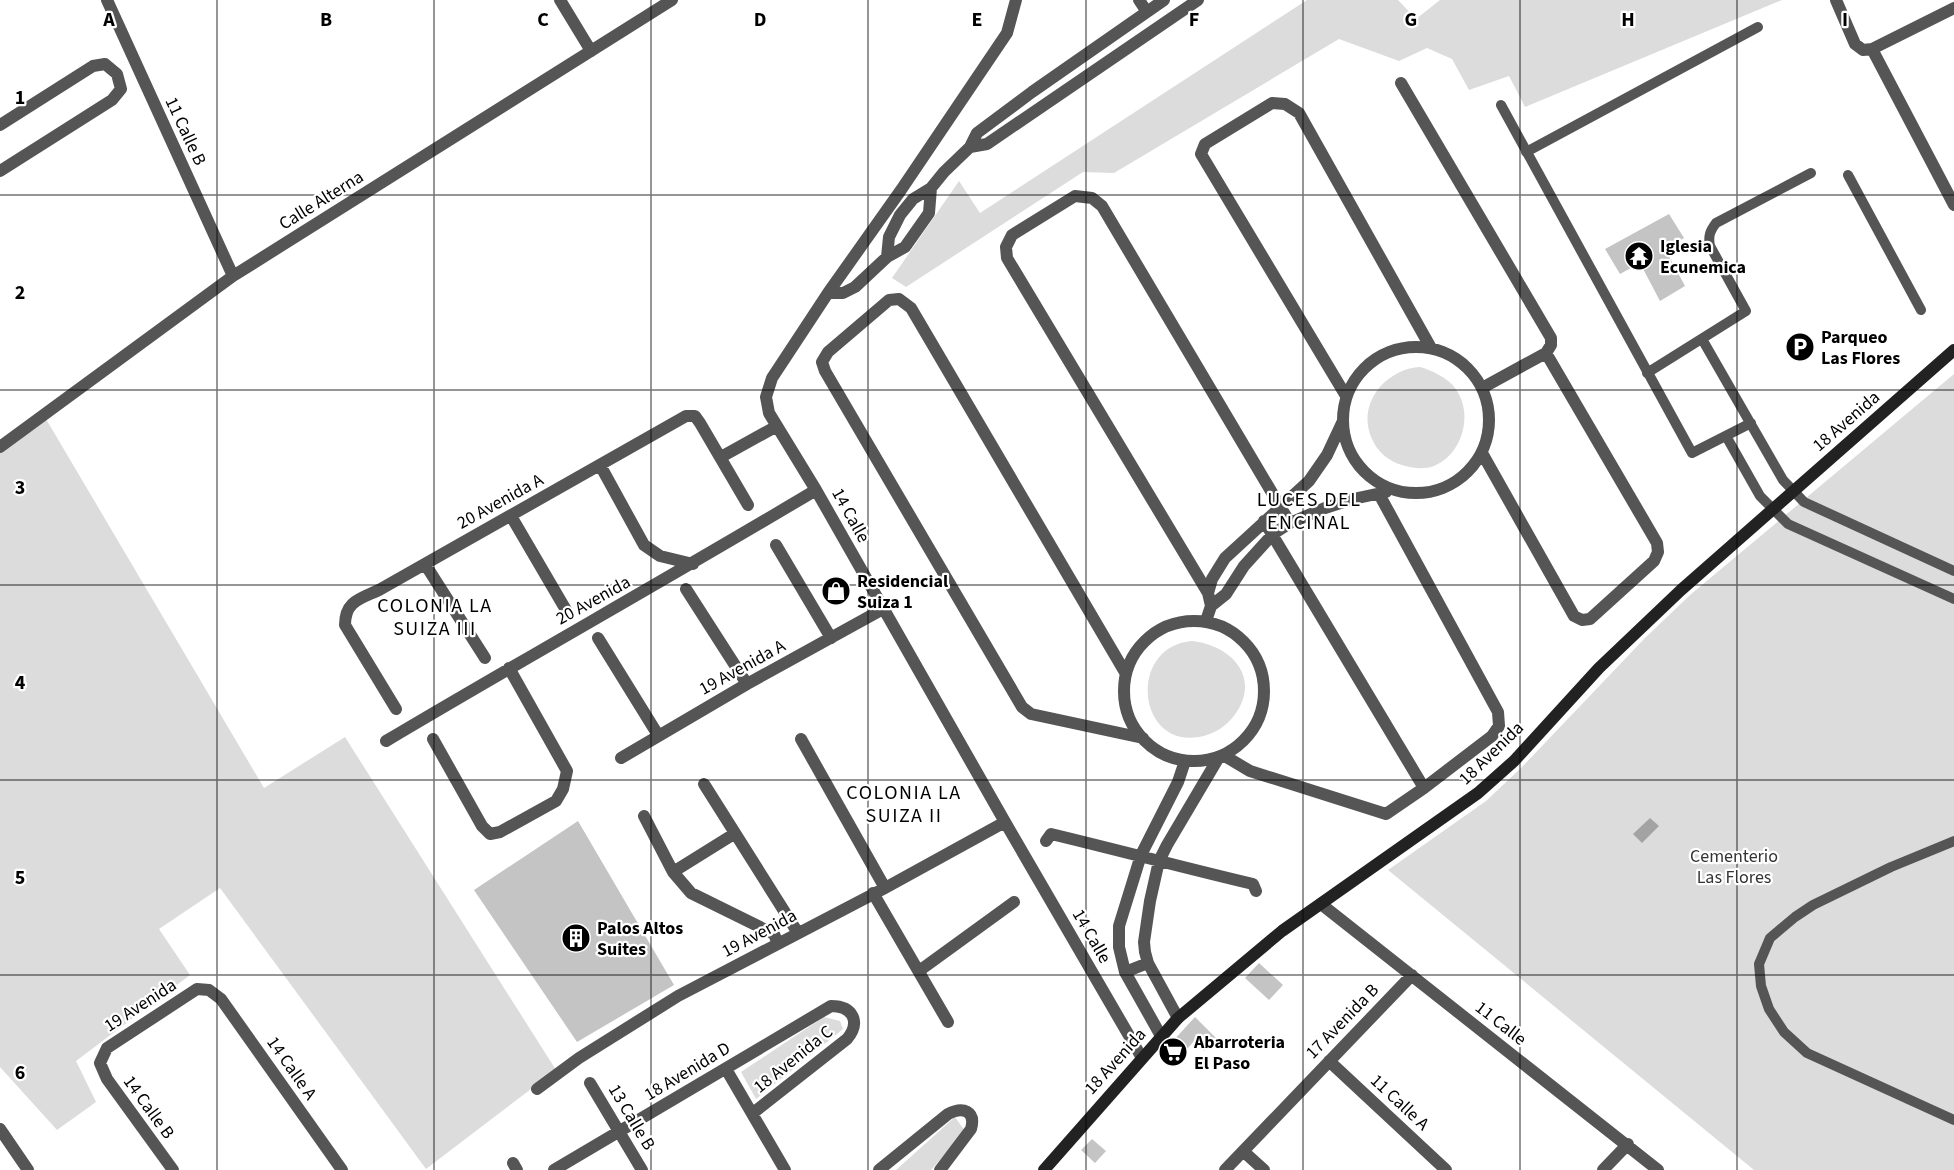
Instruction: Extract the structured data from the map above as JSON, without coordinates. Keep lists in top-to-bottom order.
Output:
{
  "streets": {
    "street": [
      "11 Calle B",
      "Calle Alterna",
      "18 Avenida",
      "20 Avenida A",
      "14 Calle",
      "20 Avenida",
      "19 Avenida A",
      "19 Avenida",
      "17 Avenida B",
      "11 Calle",
      "18 Avenida C",
      "14 Calle A",
      "18 Avenida D",
      "11 Calle A",
      "14 Calle B",
      "13 Calle B"
    ]
  },
  "crossings": [
    ["11 Calle B", "Calle Alterna"],
    ["18 Avenida", "14 Calle"],
    ["18 Avenida", "11 Calle"],
    ["14 Calle", "20 Avenida"],
    ["14 Calle", "19 Avenida A"],
    ["14 Calle", "19 Avenida"],
    ["19 Avenida", "14 Calle A"],
    ["19 Avenida", "14 Calle B"],
    ["17 Avenida B", "11 Calle"],
    ["17 Avenida B", "11 Calle A"],
    ["18 Avenida C", "18 Avenida D"],
    ["18 Avenida D", "13 Calle B"]
  ],
  "districts": ["LUCES DEL ENCINAL", "COLONIA LA SUIZA III", "COLONIA LA SUIZA II"],
  "parks": ["Cementerio Las Flores"],
  "places": {
    "temple": ["Iglesia Ecunemica"],
    "parking": ["Parqueo Las Flores"],
    "shop": ["Residencial Suiza 1"],
    "building": ["Palos Altos Suites"],
    "supermarket": ["Abarroteria El Paso"]
  },
  "grid": {
    "columns": [
      "A",
      "B",
      "C",
      "D",
      "E",
      "F",
      "G",
      "H",
      "I"
    ],
    "rows": [
      "1",
      "2",
      "3",
      "4",
      "5",
      "6"
    ]
  }
}
